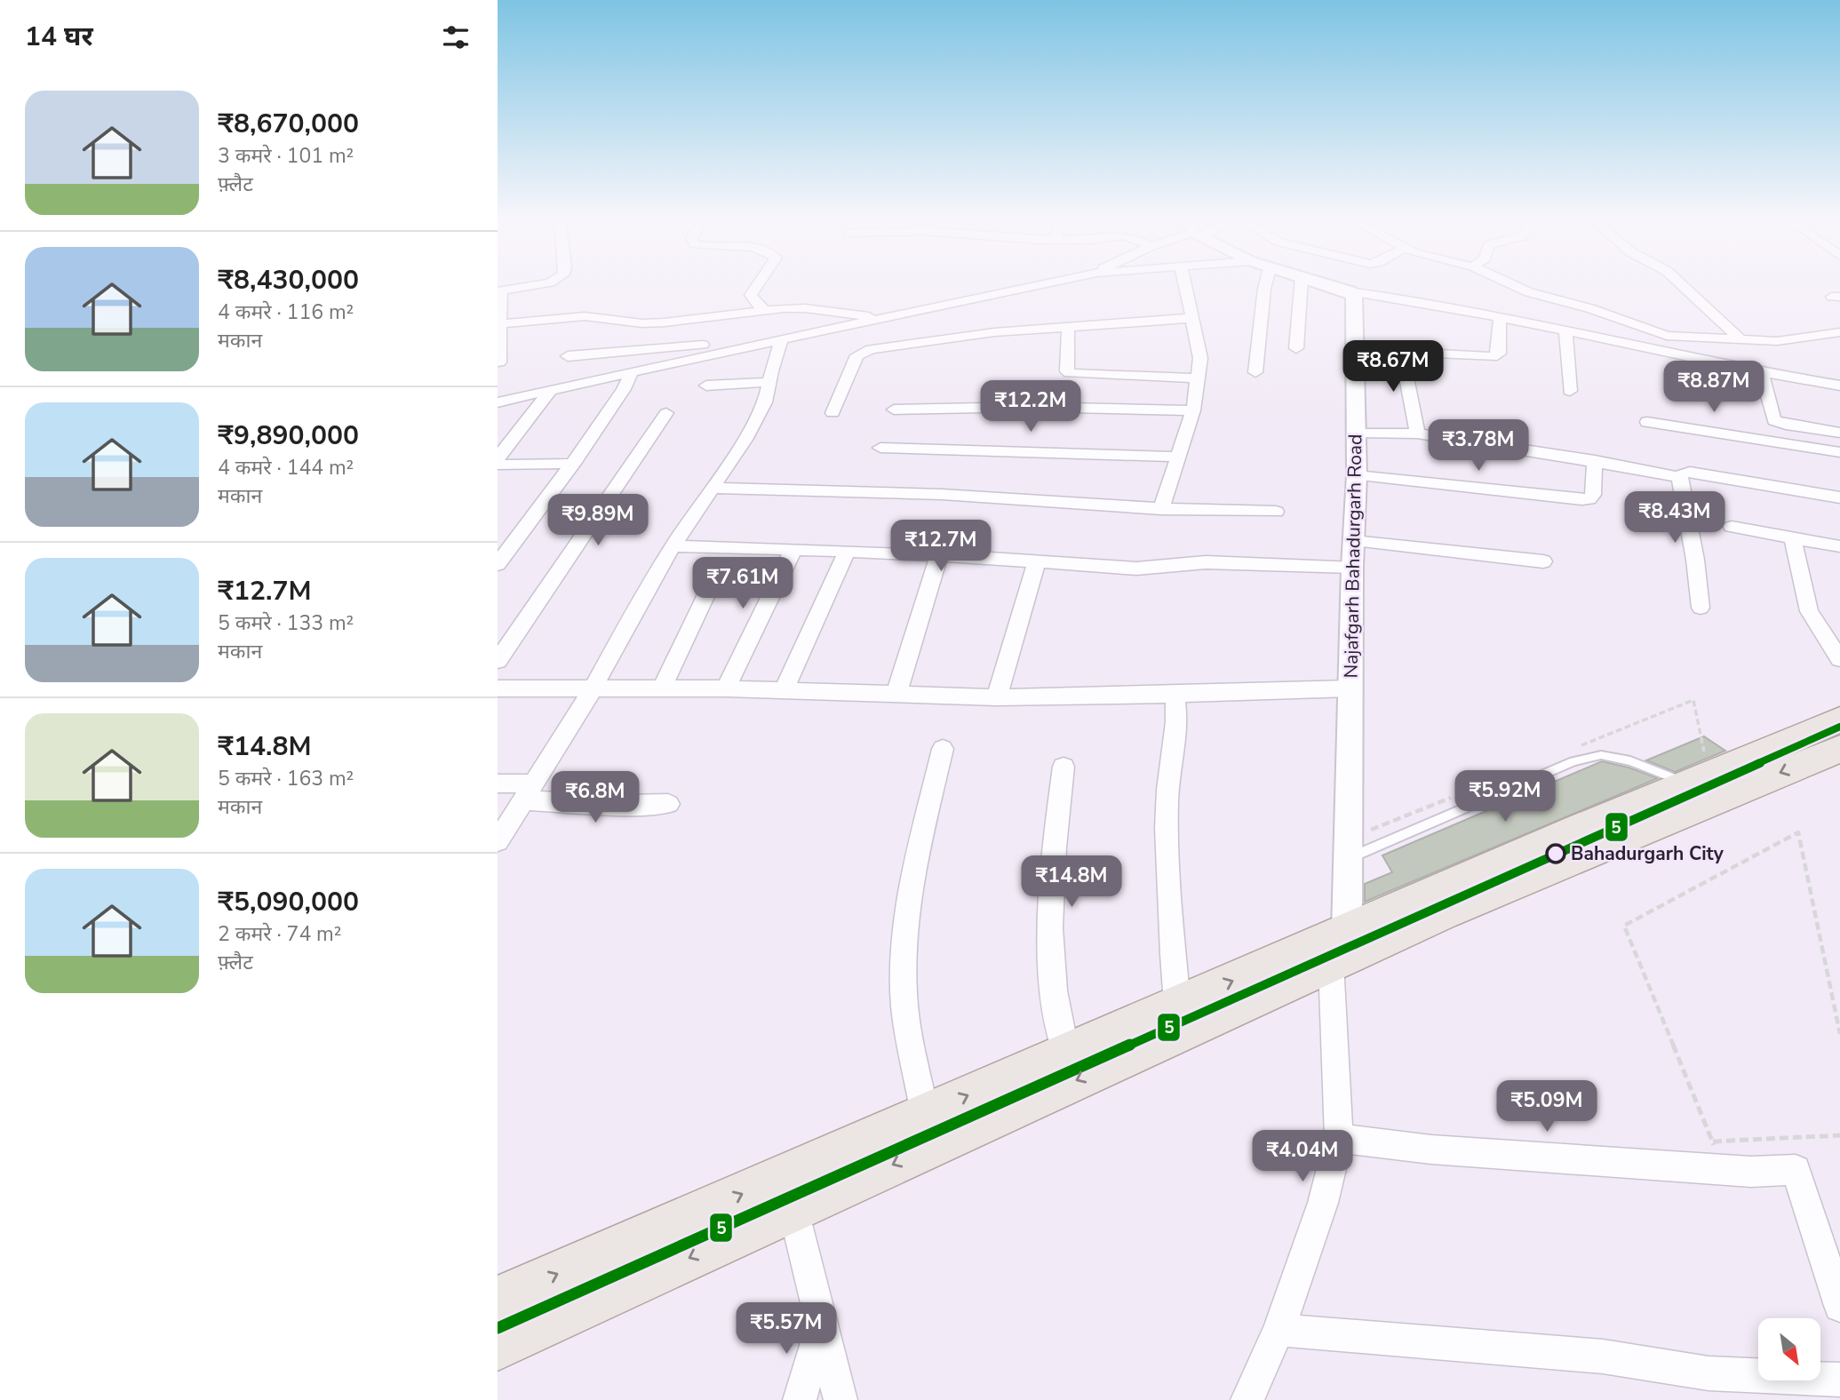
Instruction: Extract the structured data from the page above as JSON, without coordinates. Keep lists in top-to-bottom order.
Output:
{
  "streets": {
    "street": ["Najafgarh Bahadurgarh Road"]
  },
  "places": ["Bahadurgarh City"],
  "lines": ["metro line 5"],
  "north": "bottom right",
  "page": {
    "heading": "14 घर",
    "list": [
      {
        "name": "₹8,670,000",
        "note": "3 कमरे · 101 m² · फ़्लैट"
      },
      {
        "name": "₹8,430,000",
        "note": "4 कमरे · 116 m² · मकान"
      },
      {
        "name": "₹9,890,000",
        "note": "4 कमरे · 144 m² · मकान"
      },
      {
        "name": "₹12.7M",
        "note": "5 कमरे · 133 m² · मकान"
      },
      {
        "name": "₹14.8M",
        "note": "5 कमरे · 163 m² · मकान"
      },
      {
        "name": "₹5,090,000",
        "note": "2 कमरे · 74 m² · फ़्लैट"
      }
    ],
    "price": [
      "₹8.67M",
      "₹8.87M",
      "₹12.2M",
      "₹3.78M",
      "₹8.43M",
      "₹9.89M",
      "₹12.7M",
      "₹7.61M",
      "₹5.92M",
      "₹6.8M",
      "₹14.8M",
      "₹5.09M",
      "₹4.04M",
      "₹5.57M"
    ]
  }
}
